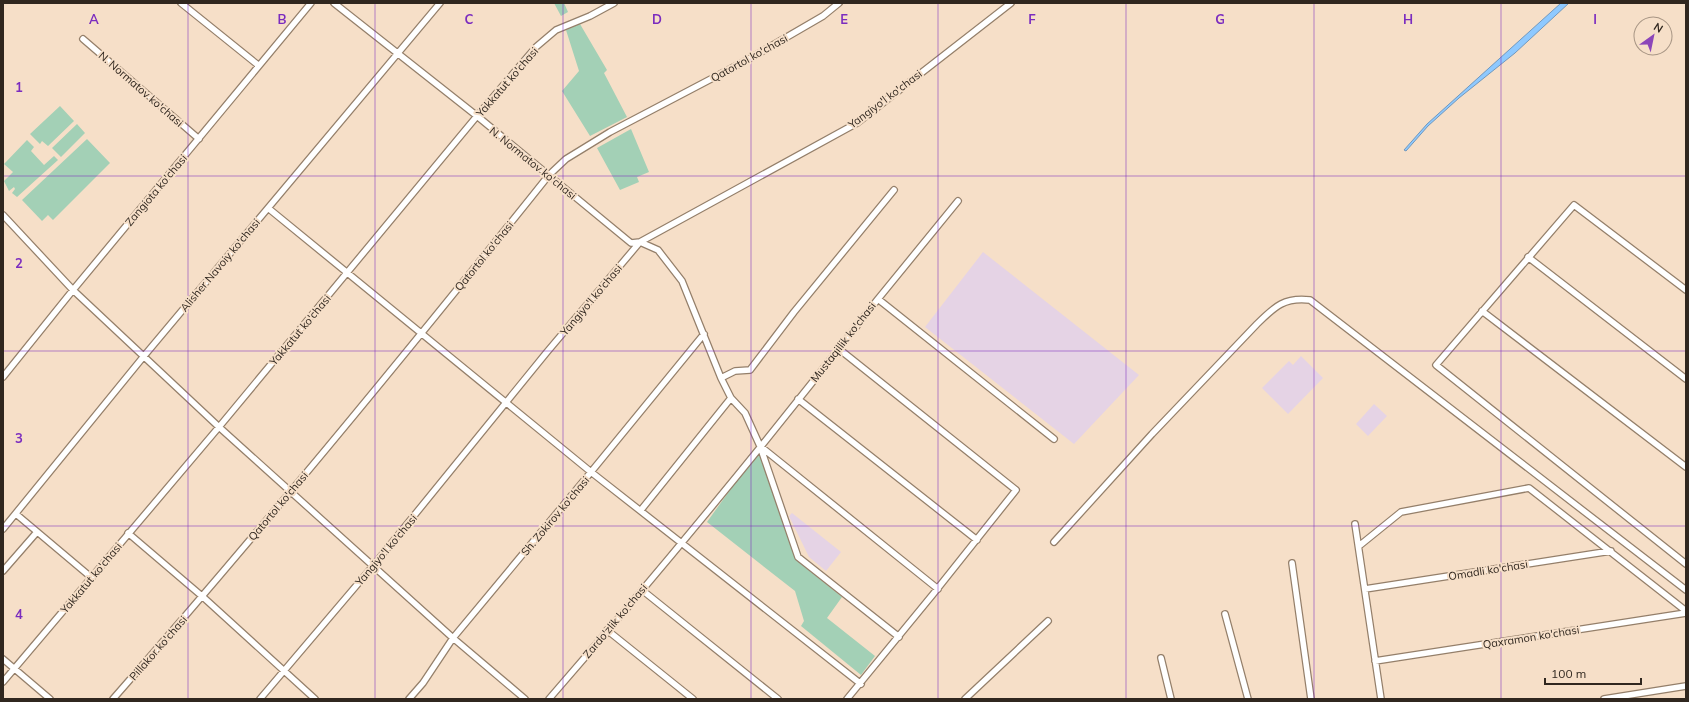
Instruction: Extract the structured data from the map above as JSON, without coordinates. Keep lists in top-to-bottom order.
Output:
{
  "streets": {
    "street": [
      "Qatortol ko'chasi",
      "Yakkatut ko'chasi",
      "N. Normatov ko'chasi",
      "Yangiyo'l ko'chasi",
      "Zangiota ko'chasi",
      "Alisher Navoiy ko'chasi",
      "Mustaqillik ko'chasi",
      "Sh. Zokirov ko'chasi",
      "Omadli ko'chasi",
      "Zardo'zlik ko'chasi",
      "Qaxramon ko'chasi",
      "Pillakor ko'chasi"
    ]
  },
  "crossings": [
    ["Qatortol ko'chasi", "N. Normatov ko'chasi"],
    ["Qatortol ko'chasi", "Pillakor ko'chasi"],
    ["Yakkatut ko'chasi", "N. Normatov ko'chasi"],
    ["N. Normatov ko'chasi", "Yangiyo'l ko'chasi"],
    ["N. Normatov ko'chasi", "Zangiota ko'chasi"],
    ["N. Normatov ko'chasi", "Alisher Navoiy ko'chasi"],
    ["Mustaqillik ko'chasi", "Zardo'zlik ko'chasi"]
  ],
  "scale_bar": "100 m",
  "north": "top right",
  "grid": {
    "columns": [
      "A",
      "B",
      "C",
      "D",
      "E",
      "F",
      "G",
      "H",
      "I"
    ],
    "rows": [
      "1",
      "2",
      "3",
      "4"
    ]
  }
}
